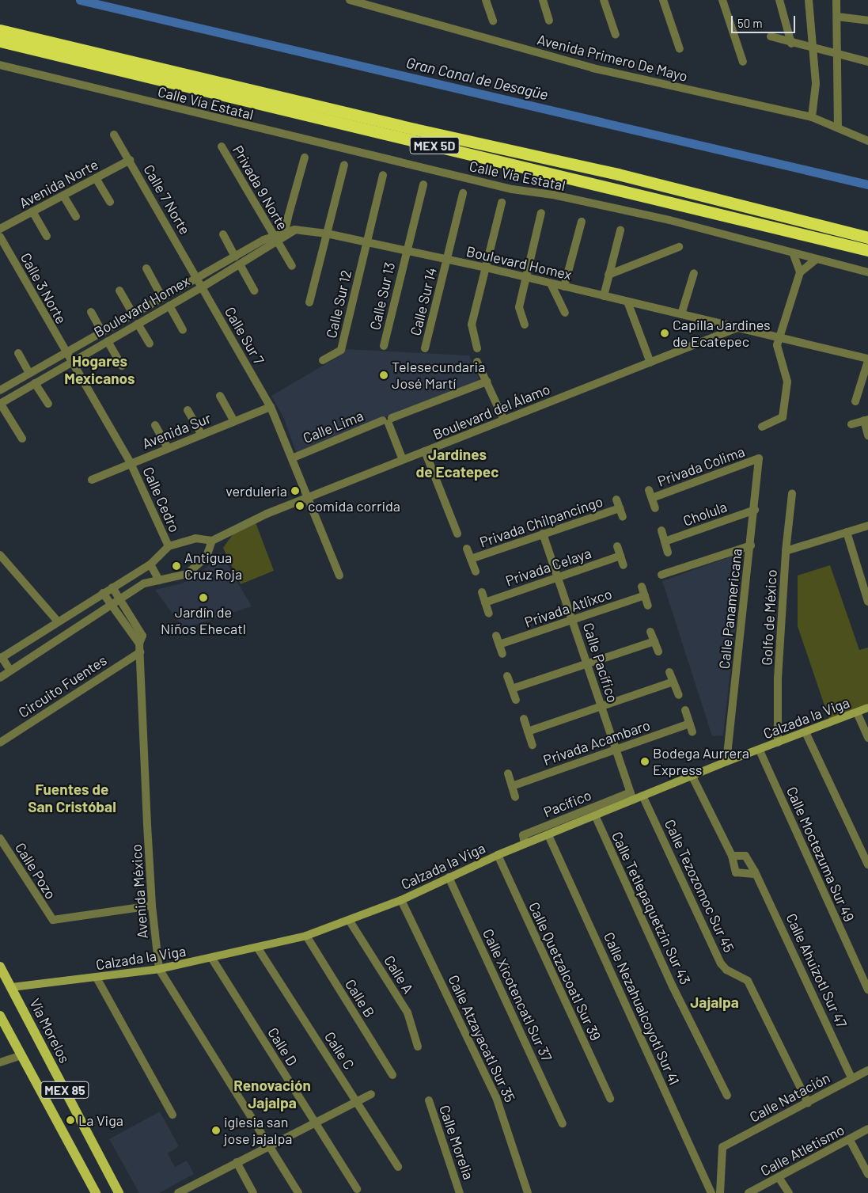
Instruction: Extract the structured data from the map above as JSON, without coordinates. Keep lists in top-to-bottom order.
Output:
{
  "streets": {
    "highway": ["MEX 5D"],
    "main road": ["Calzada la Viga", "Vía Morelos", "MEX 85"],
    "street": [
      "Avenida Primero De Mayo",
      "Calle Vía Estatal",
      "Avenida Norte",
      "Privada 9 Norte",
      "Calle 7 Norte",
      "Boulevard Homex",
      "Calle 3 Norte",
      "Calle Sur 13",
      "Calle Sur 14",
      "Calle Sur 12",
      "Calle Sur 7",
      "Boulevard del Álamo",
      "Calle Lima",
      "Avenida Sur",
      "Privada Colima",
      "Calle Cedro",
      "Cholula",
      "Privada Chilpancingo",
      "Privada Celaya",
      "Privada Atlixco",
      "Calle Panamericana",
      "Golfo de México",
      "Calle Pacífico",
      "Circuito Fuentes",
      "Privada Acambaro",
      "Pacífico",
      "Calle Moctezuma Sur 49",
      "Calle Pozo",
      "Calle Tezozomoc Sur 45",
      "Avenida México",
      "Calle Tetlepaquetzin Sur 43",
      "Calle Ahuizotl Sur 47",
      "Calle Quetzalcoatl Sur 39",
      "Calle A",
      "Calle Xicotencatl Sur 37",
      "Calle B",
      "Calle Nezahualcoyotl Sur 41",
      "Calle Atzayacatl Sur 35",
      "Calle D",
      "Calle C",
      "Calle Natación",
      "Calle Morelia",
      "Calle Atletismo"
    ]
  },
  "crossings": [
    ["Avenida Norte", "Calle 7 Norte"],
    ["Privada 9 Norte", "Boulevard Homex"],
    ["Calle 7 Norte", "Boulevard Homex"],
    ["Calle 7 Norte", "Calle Sur 7"],
    ["Boulevard Homex", "Calle 3 Norte"],
    ["Boulevard Homex", "Calle Sur 13"],
    ["Boulevard Homex", "Calle Sur 14"],
    ["Boulevard Homex", "Calle Sur 12"],
    ["Boulevard Homex", "Calle Sur 7"],
    ["Boulevard Homex", "Boulevard del Álamo"],
    ["Boulevard Homex", "Calle Cedro"],
    ["Calle 3 Norte", "Calle Cedro"],
    ["Calle Sur 7", "Boulevard del Álamo"],
    ["Calle Sur 7", "Calle Lima"],
    ["Calle Sur 7", "Avenida Sur"],
    ["Avenida Sur", "Calle Cedro"],
    ["Privada Colima", "Calle Panamericana"],
    ["Cholula", "Calle Panamericana"],
    ["Privada Chilpancingo", "Calle Pacífico"],
    ["Privada Celaya", "Calle Pacífico"],
    ["Privada Atlixco", "Calle Pacífico"],
    ["Calle Panamericana", "Calzada la Viga"],
    ["Golfo de México", "Calzada la Viga"],
    ["Calle Pacífico", "Calzada la Viga"],
    ["Calle Pacífico", "Privada Acambaro"],
    ["Calle Pacífico", "Pacífico"],
    ["Circuito Fuentes", "Avenida México"],
    ["Calzada la Viga", "Pacífico"],
    ["Calzada la Viga", "Calle Moctezuma Sur 49"],
    ["Calzada la Viga", "Calle Tezozomoc Sur 45"],
    ["Calzada la Viga", "Avenida México"],
    ["Calzada la Viga", "Calle Tetlepaquetzin Sur 43"],
    ["Calzada la Viga", "Calle Quetzalcoatl Sur 39"],
    ["Calzada la Viga", "Calle A"],
    ["Calzada la Viga", "Calle Xicotencatl Sur 37"],
    ["Calzada la Viga", "Calle B"],
    ["Calzada la Viga", "Calle Nezahualcoyotl Sur 41"],
    ["Calzada la Viga", "Vía Morelos"],
    ["Calzada la Viga", "Calle Atzayacatl Sur 35"],
    ["Calzada la Viga", "Calle D"],
    ["Calzada la Viga", "Calle C"],
    ["Calle Pozo", "Avenida México"],
    ["Calle Tezozomoc Sur 45", "Calle Natación"],
    ["Calle Ahuizotl Sur 47", "Calle Natación"]
  ],
  "districts": [
    "Hogares Mexicanos",
    "Jardines de Ecatepec",
    "Fuentes de San Cristóbal",
    "Jajalpa",
    "Renovación Jajalpa"
  ],
  "water": ["Gran Canal de Desagüe"],
  "places": [
    "Capilla Jardines de Ecatepec",
    "Telesecundaria José Martí",
    "verduleria",
    "comida corrida",
    "Antigua Cruz Roja",
    "Jardín de Niños Ehecatl",
    "Bodega Aurrera Express",
    "La Viga",
    "iglesia san jose jajalpa"
  ],
  "scale_bar": "50 m"
}
